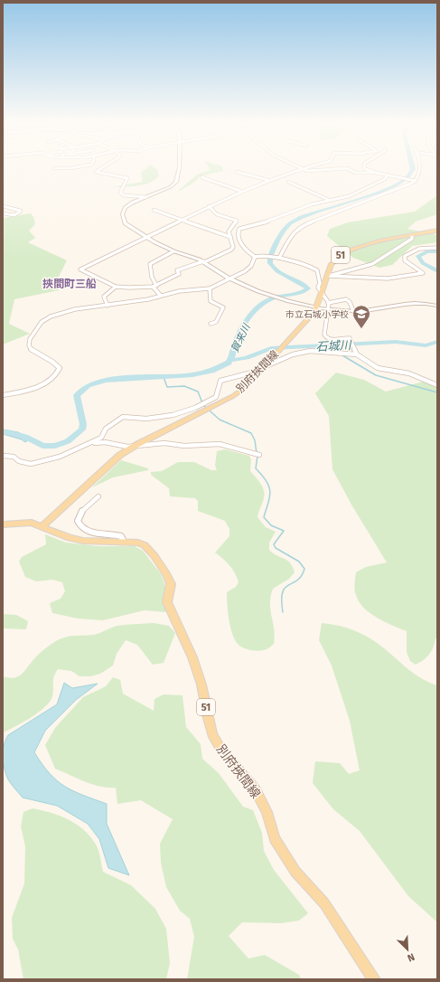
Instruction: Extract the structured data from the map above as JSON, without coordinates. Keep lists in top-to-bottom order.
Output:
{
  "streets": {
    "main road": ["51", "別府挾間線"]
  },
  "districts": ["挾間町三船"],
  "water": ["賀来川", "石城川"],
  "places": {
    "school or university": ["市立石城小学校"]
  },
  "north": "bottom right"
}
